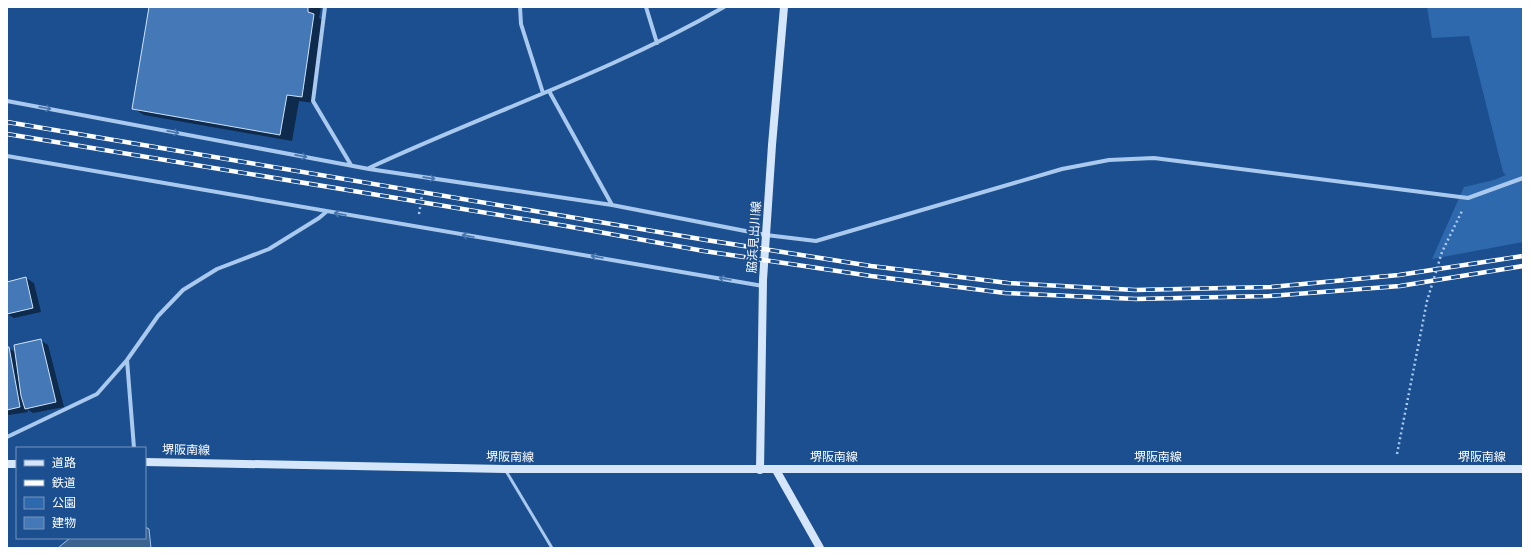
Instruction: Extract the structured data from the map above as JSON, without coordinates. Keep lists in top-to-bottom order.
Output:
{
  "streets": {
    "main road": ["脇浜見出川線", "堺阪南線"]
  },
  "crossings": [
    ["脇浜見出川線", "堺阪南線"]
  ],
  "legend": [
    "道路",
    "鉄道",
    "公園",
    "建物"
  ]
}
